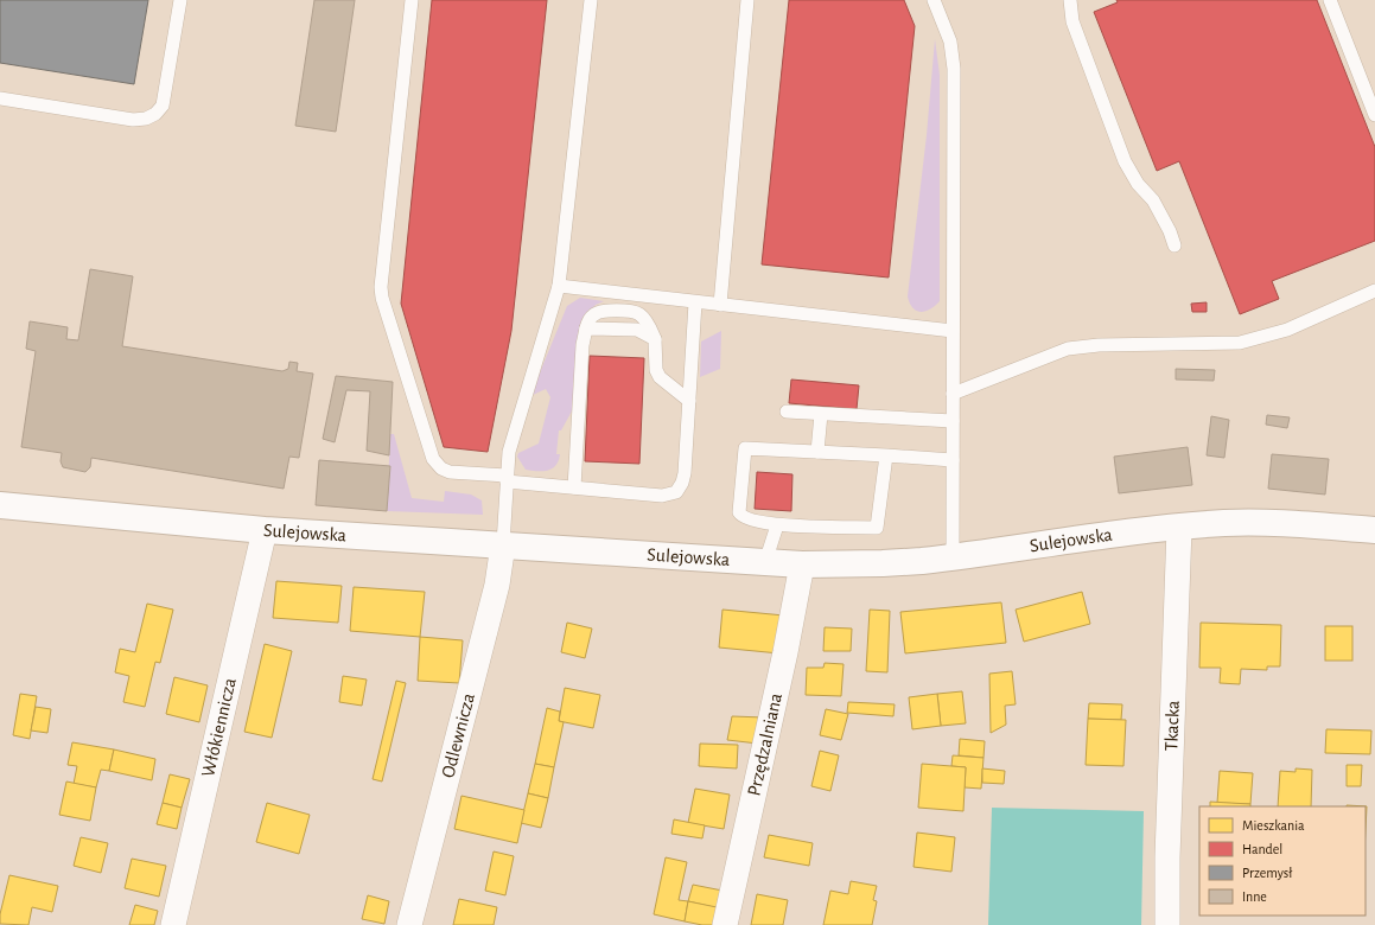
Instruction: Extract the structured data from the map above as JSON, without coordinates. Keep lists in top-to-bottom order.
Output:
{
  "streets": {
    "main road": ["Sulejowska"],
    "street": [
      "Tkacka",
      "Włókiennicza",
      "Odlewnicza",
      "Przędzalniana"
    ]
  },
  "crossings": [
    ["Sulejowska", "Tkacka"],
    ["Sulejowska", "Włókiennicza"],
    ["Sulejowska", "Odlewnicza"],
    ["Sulejowska", "Przędzalniana"]
  ],
  "legend": [
    "Mieszkania",
    "Handel",
    "Przemysł",
    "Inne"
  ]
}
